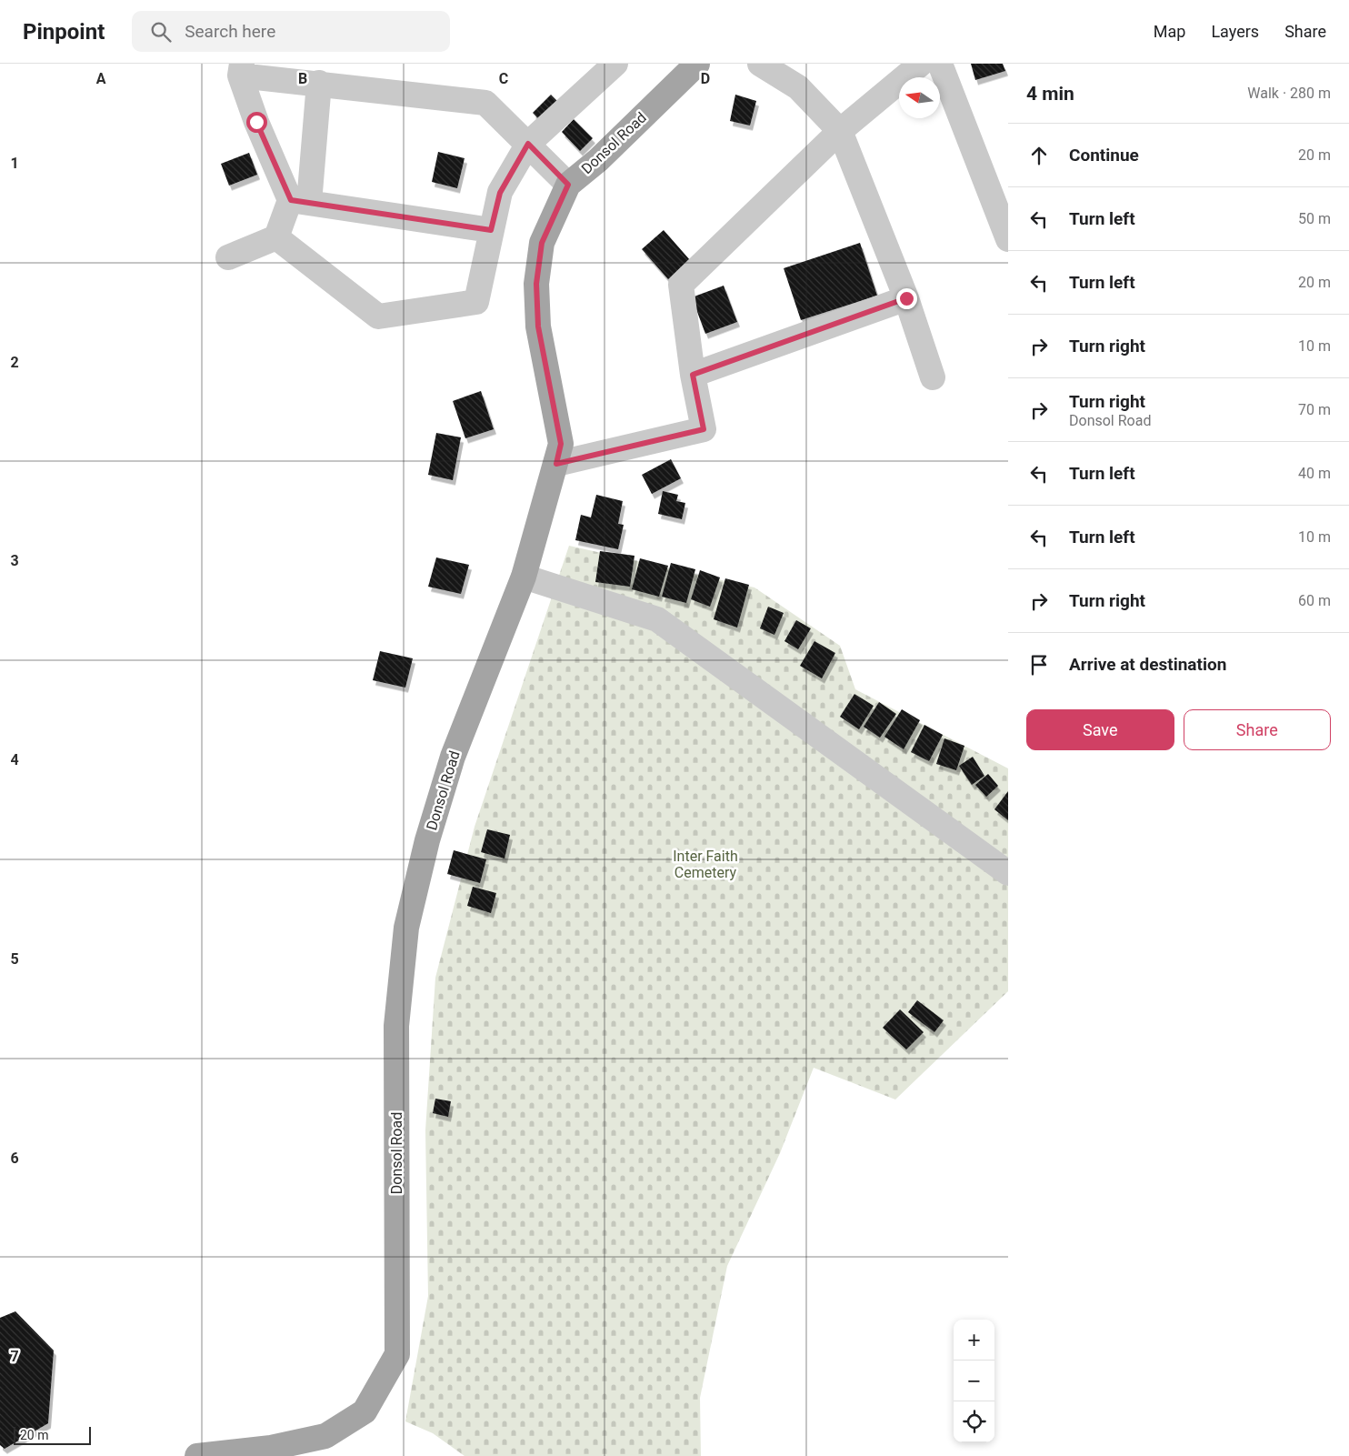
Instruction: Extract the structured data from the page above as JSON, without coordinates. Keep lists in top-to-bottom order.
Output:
{
  "streets": {
    "main road": ["Donsol Road"]
  },
  "parks": ["Inter Faith Cemetery"],
  "scale_bar": "20 m",
  "north": "left",
  "page": {
    "header": "Pinpoint",
    "search": "Search here",
    "nav": ["Map", "Layers", "Share"],
    "heading": ["4 min", "Walk · 280 m"],
    "list": [
      ["Continue", "20 m"],
      ["Turn left", "50 m"],
      ["Turn left", "20 m"],
      ["Turn right", "10 m"],
      ["Turn right", "Donsol Road", "70 m"],
      ["Turn left", "40 m"],
      ["Turn left", "10 m"],
      ["Turn right", "60 m"],
      "Arrive at destination"
    ],
    "buttons": ["Save", "Share"],
    "map_buttons": ["+", "−"],
    "scale": "20 m"
  },
  "grid": {
    "columns": [
      "A",
      "B",
      "C",
      "D"
    ],
    "rows": [
      "1",
      "2",
      "3",
      "4",
      "5",
      "6",
      "7"
    ]
  }
}
